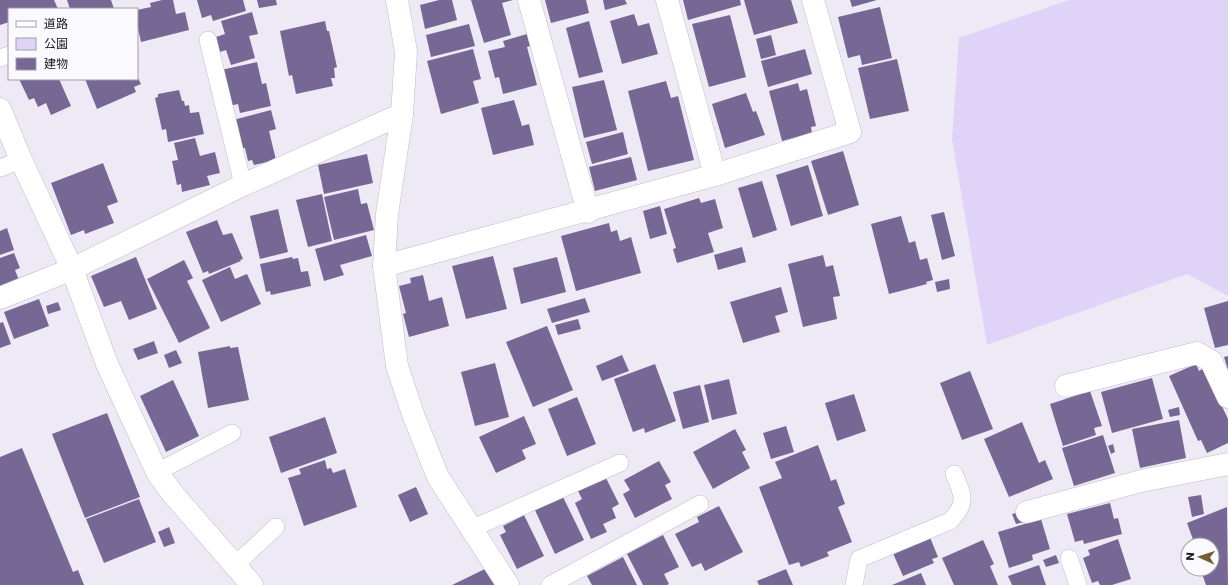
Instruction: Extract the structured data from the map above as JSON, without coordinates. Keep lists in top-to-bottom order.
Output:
{
  "legend": ["道路", "公園", "建物"],
  "north": "left"
}
